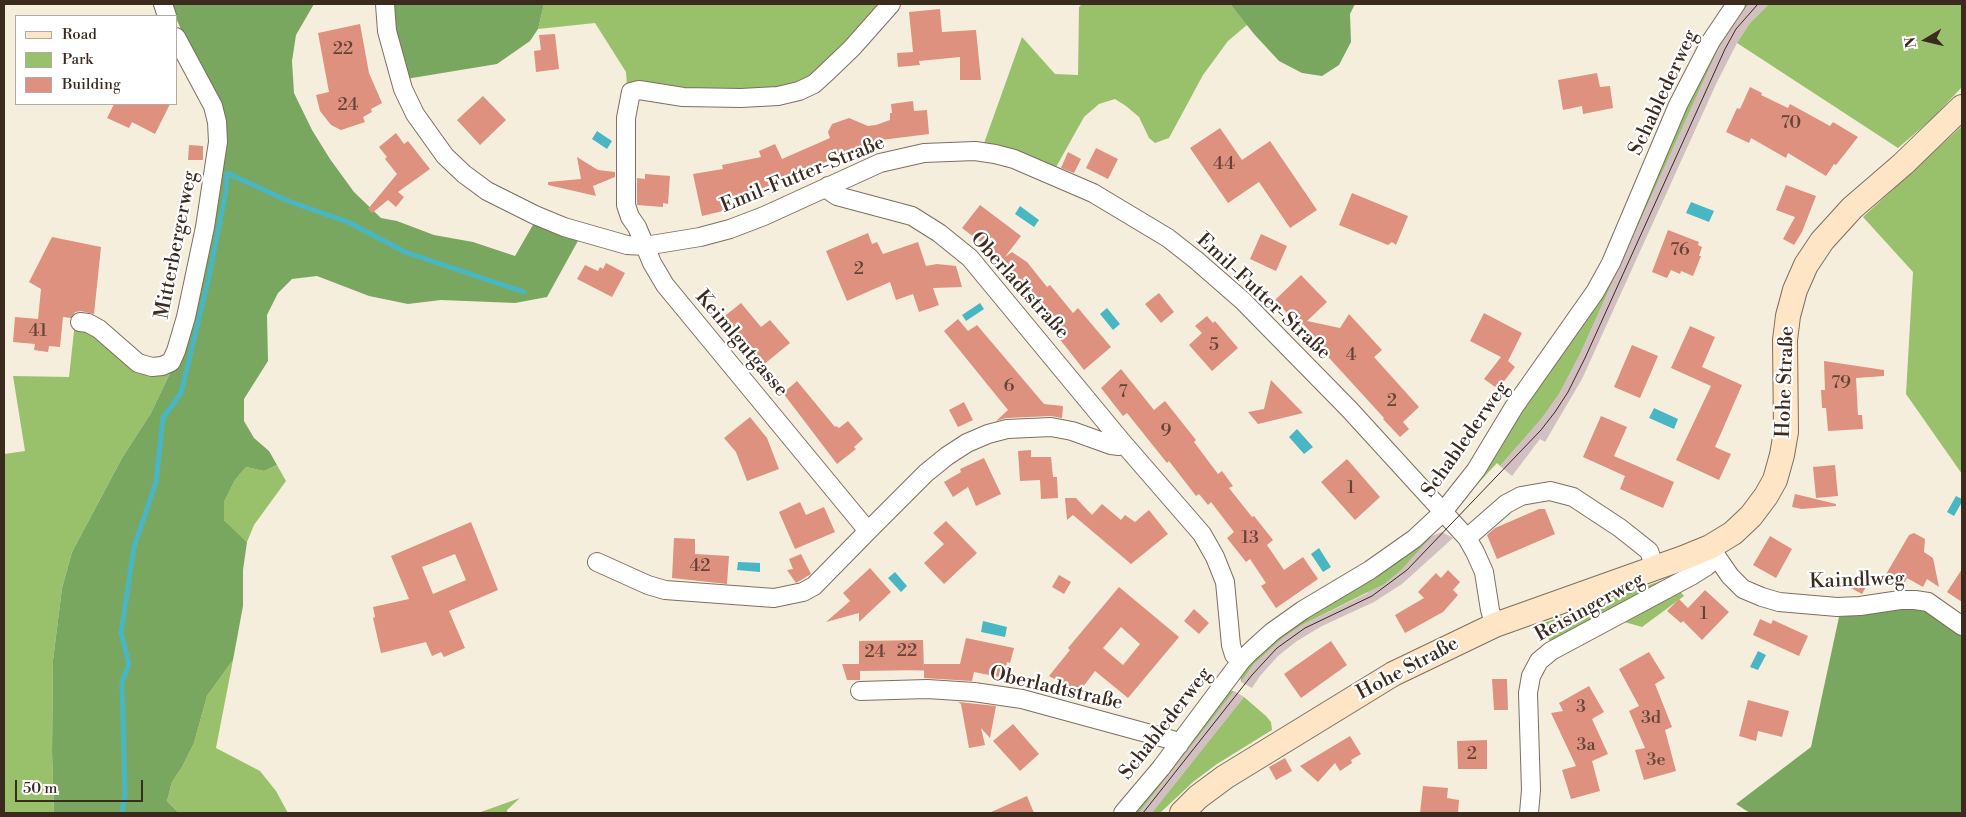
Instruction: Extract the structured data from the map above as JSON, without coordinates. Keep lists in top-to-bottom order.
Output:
{
  "streets": {
    "main road": ["Hohe Straße"],
    "street": [
      "Schablederweg",
      "Emil-Futter-Straße",
      "Mitterbergerweg",
      "Oberladtstraße",
      "Keimlgutgasse",
      "Kaindlweg",
      "Reisingerweg"
    ]
  },
  "crossings": [
    ["Schablederweg", "Emil-Futter-Straße"],
    ["Schablederweg", "Oberladtstraße"],
    ["Emil-Futter-Straße", "Oberladtstraße"],
    ["Emil-Futter-Straße", "Keimlgutgasse"],
    ["Emil-Futter-Straße", "Hohe Straße"],
    ["Hohe Straße", "Kaindlweg"],
    ["Hohe Straße", "Reisingerweg"],
    ["Kaindlweg", "Reisingerweg"]
  ],
  "house_numbers": [
    "22",
    "24",
    "70",
    "44",
    "76",
    "2",
    "41",
    "5",
    "4",
    "79",
    "6",
    "7",
    "2",
    "9",
    "1",
    "13",
    "42",
    "1",
    "22",
    "24",
    "3",
    "3d",
    "3a",
    "2",
    "3e"
  ],
  "legend": ["Road", "Park", "Building"],
  "scale_bar": "50 m",
  "north": "left"
}
